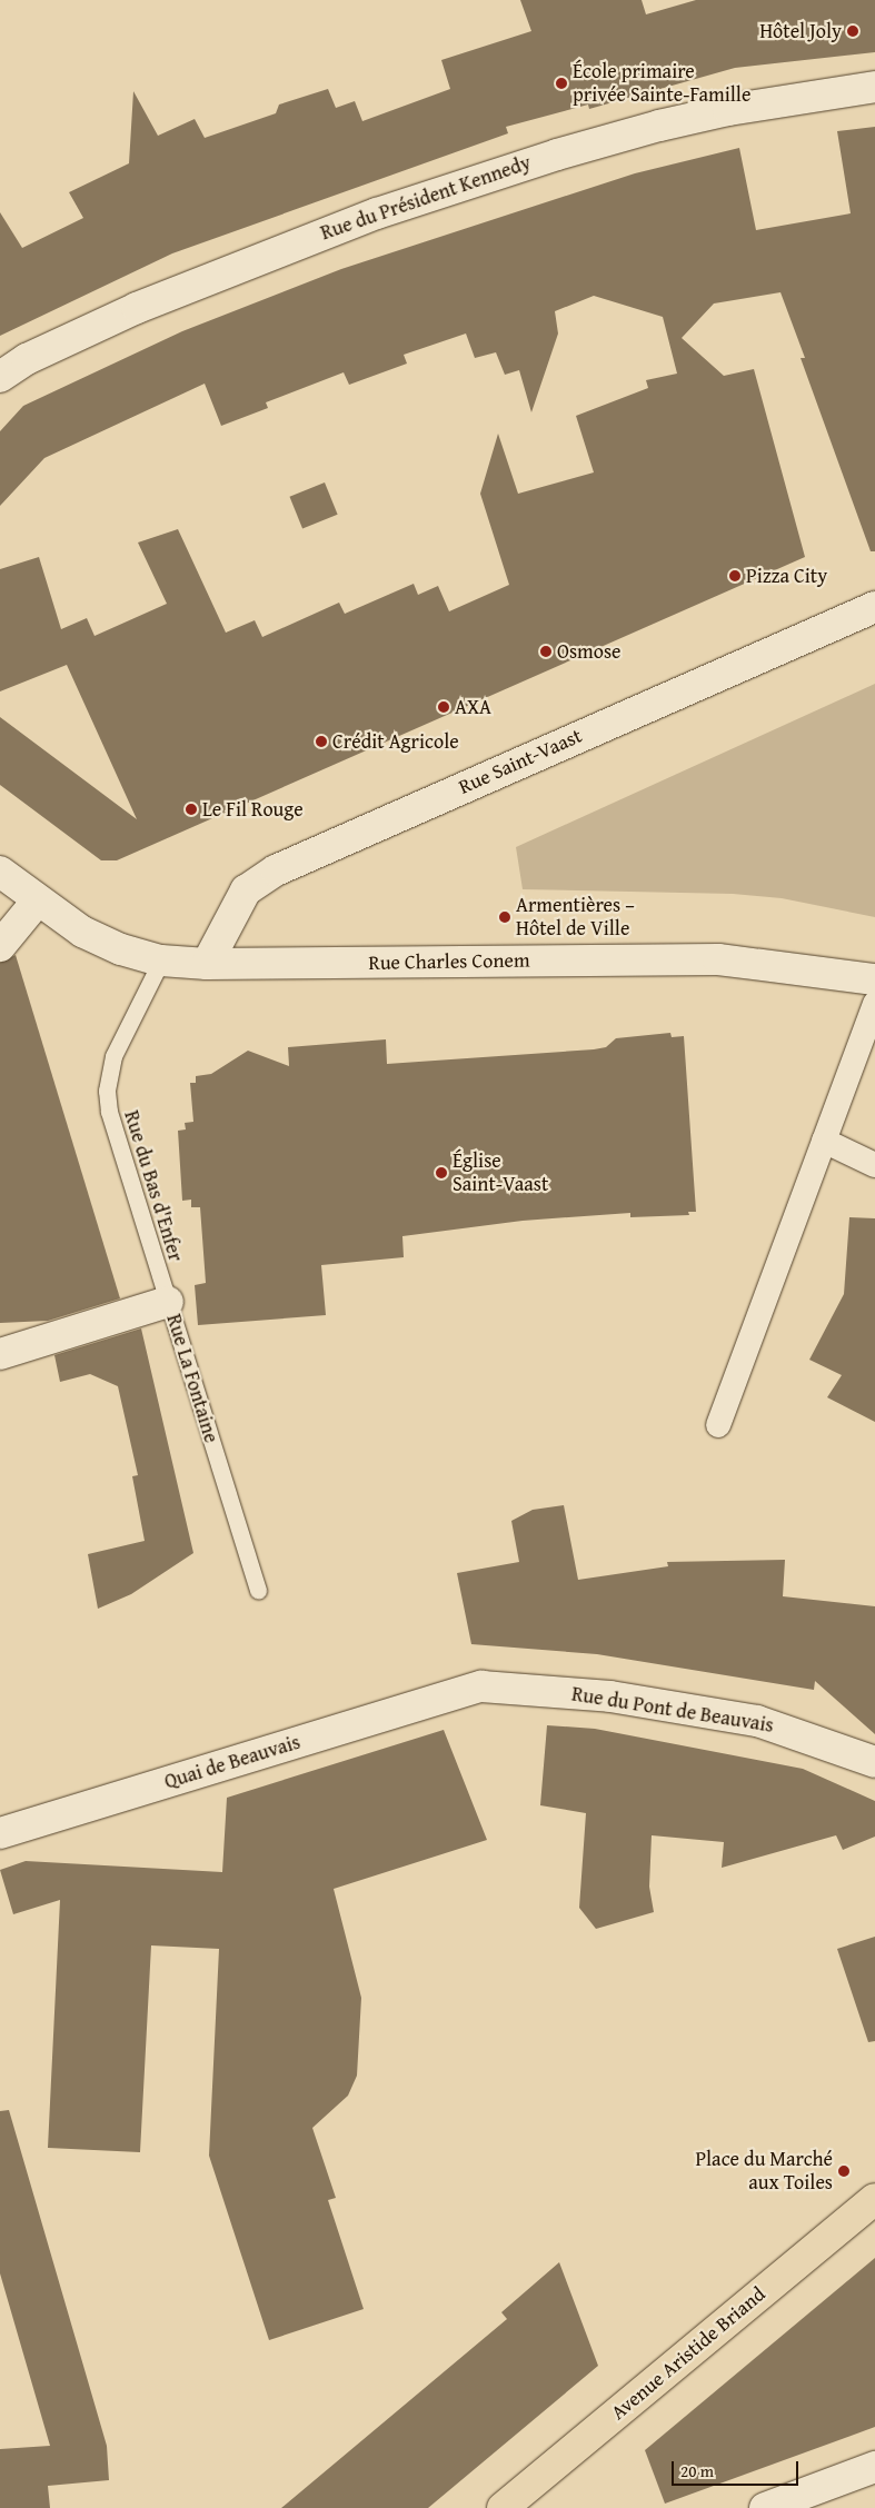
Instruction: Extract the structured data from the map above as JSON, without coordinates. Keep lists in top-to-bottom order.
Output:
{
  "streets": {
    "main road": ["Avenue Aristide Briand"],
    "street": [
      "Rue du Président Kennedy",
      "Rue Saint-Vaast",
      "Rue Charles Conem",
      "Rue La Fontaine",
      "Rue du Pont de Beauvais",
      "Quai de Beauvais"
    ],
    "lane": ["Rue du Bas d'Enfer"]
  },
  "crossings": [
    ["Rue Saint-Vaast", "Rue Charles Conem"],
    ["Rue Charles Conem", "Rue du Bas d'Enfer"],
    ["Rue du Bas d'Enfer", "Rue La Fontaine"],
    ["Rue du Pont de Beauvais", "Quai de Beauvais"]
  ],
  "places": [
    "Hôtel Joly",
    "École primaire privée Sainte-Famille",
    "Pizza City",
    "Osmose",
    "AXA",
    "Crédit Agricole",
    "Le Fil Rouge",
    "Armentières – Hôtel de Ville",
    "Église Saint-Vaast",
    "Place du Marché aux Toiles"
  ],
  "scale_bar": "20 m"
}
